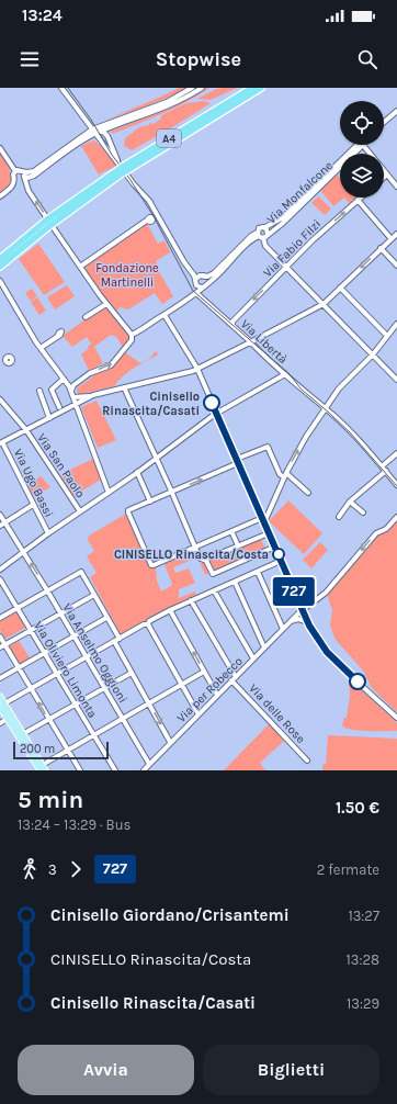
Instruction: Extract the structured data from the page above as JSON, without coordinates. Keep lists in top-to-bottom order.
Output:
{
  "streets": {
    "highway": ["A4"],
    "street": [
      "Via Monfalcone",
      "Via Fabio Filzi",
      "Via Libertà",
      "Via San Paolo",
      "Via Ugo Bassi",
      "Via Anselmo Oggioni",
      "Via Oliviero Limonta",
      "Via per Robecco",
      "Via delle Rose"
    ]
  },
  "crossings": [
    ["Via Monfalcone", "Via Libertà"],
    ["Via Fabio Filzi", "Via Libertà"],
    ["Via Anselmo Oggioni", "Via per Robecco"],
    ["Via per Robecco", "Via delle Rose"]
  ],
  "one_way": ["Via per Robecco"],
  "parks": ["Fondazione Martinelli"],
  "places": ["Cinisello Rinascita/Casati", "CINISELLO Rinascita/Costa"],
  "lines": ["bus line 727"],
  "scale_bar": "200 m",
  "page": {
    "status": "13:24",
    "header": "Stopwise",
    "on_map": "727",
    "scale": "200 m",
    "heading": ["5 min", "13:24 – 13:29 · Bus", "1.50 €"],
    "legs": ["3", "727", "2 fermate"],
    "list": [
      {
        "name": "Cinisello Giordano/Crisantemi",
        "value": "13:27"
      },
      {
        "name": "CINISELLO Rinascita/Costa",
        "value": "13:28"
      },
      {
        "name": "Cinisello Rinascita/Casati",
        "value": "13:29"
      }
    ],
    "buttons": ["Avvia", "Biglietti"]
  }
}
